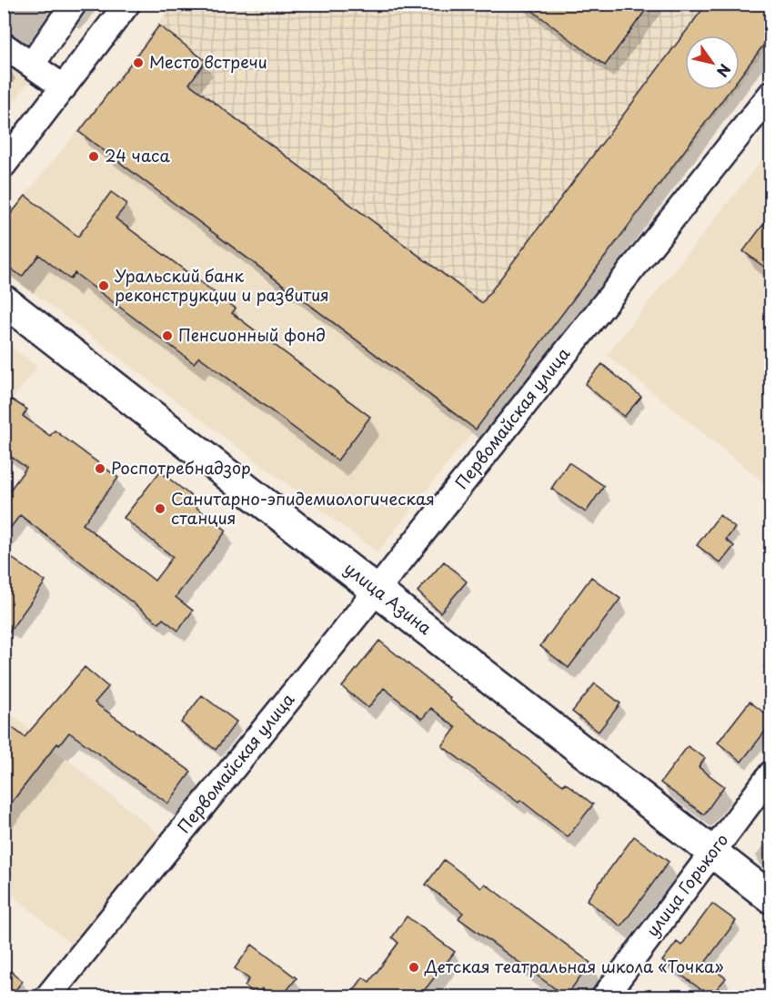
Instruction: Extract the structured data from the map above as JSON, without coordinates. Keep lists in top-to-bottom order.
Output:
{
  "streets": {
    "main road": ["улица Азина"],
    "street": ["Первомайская улица", "улица Горького"]
  },
  "crossings": [
    ["Первомайская улица", "улица Азина"],
    ["улица Азина", "улица Горького"]
  ],
  "places": [
    "Место встречи",
    "24 часа",
    "Уральский банк реконструкции и развития",
    "Пенсионный фонд",
    "Роспотребнадзор",
    "Санитарно-эпидемиологическая станция",
    "Детская театральная школа «Точка»"
  ],
  "north": "bottom right"
}
